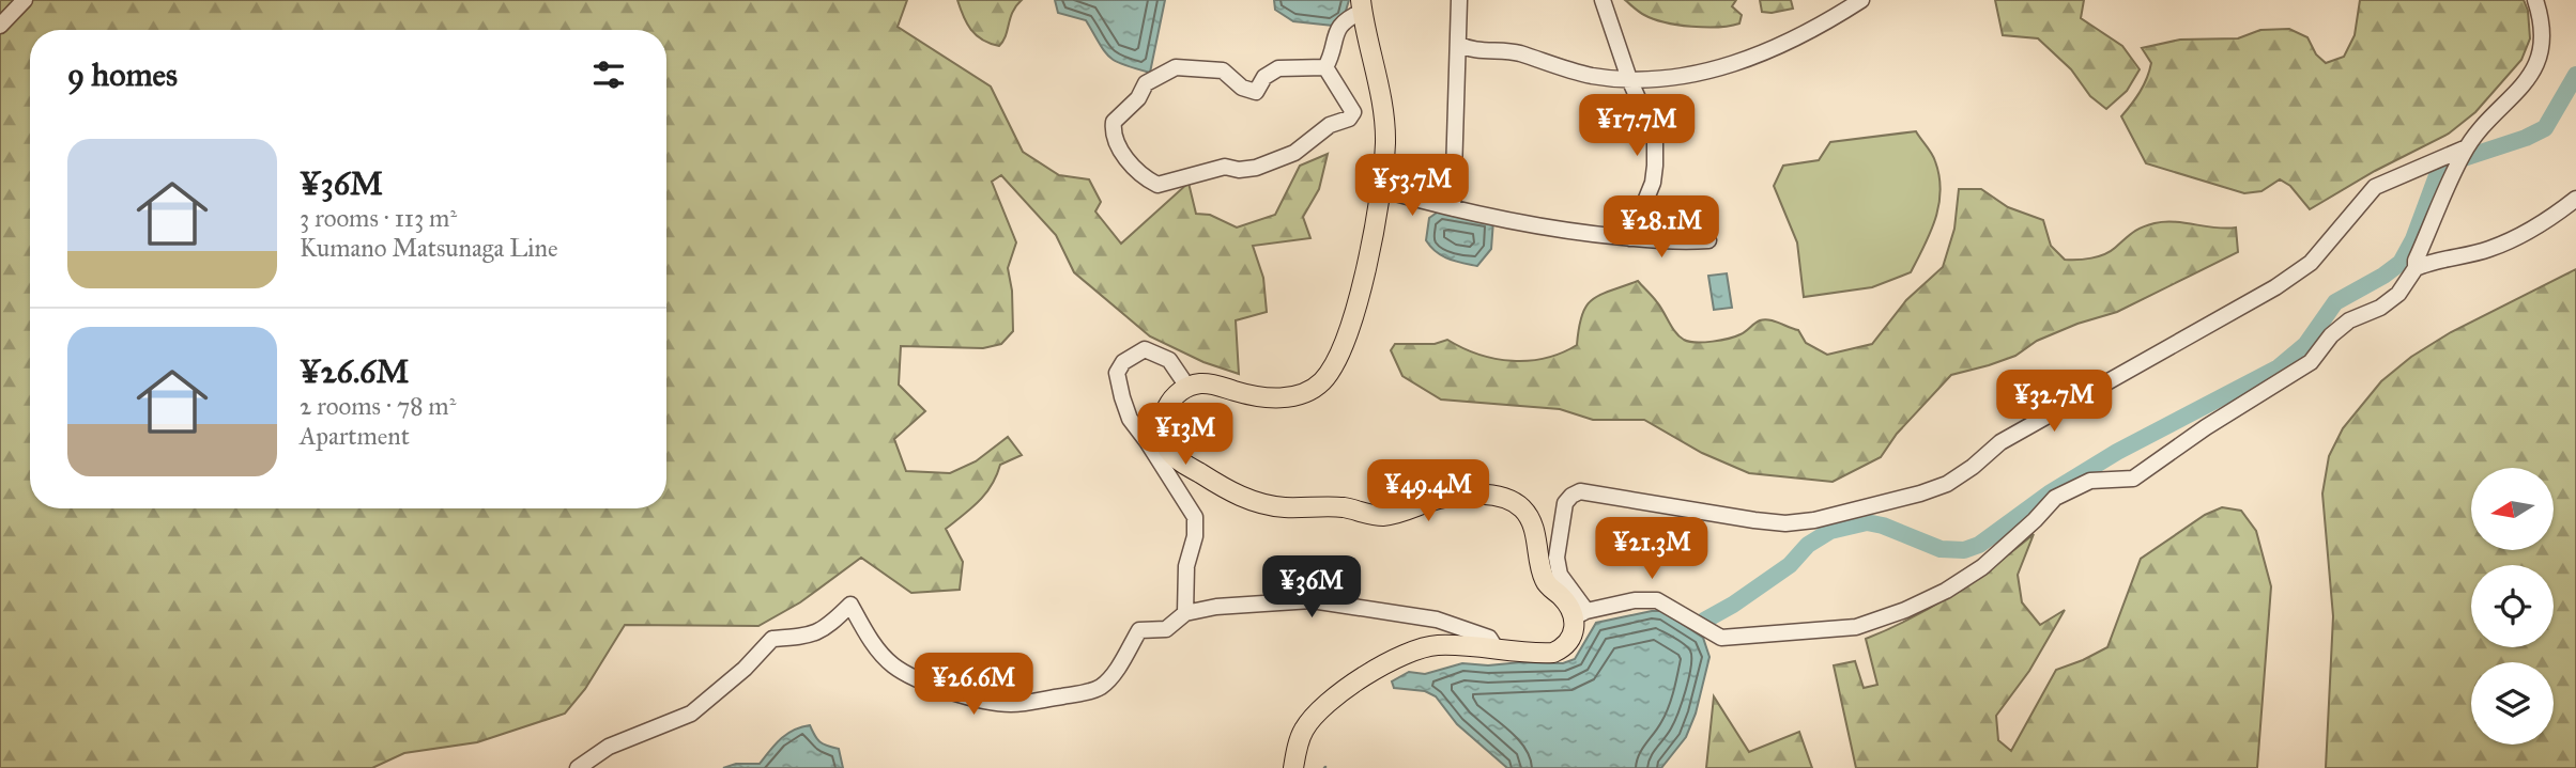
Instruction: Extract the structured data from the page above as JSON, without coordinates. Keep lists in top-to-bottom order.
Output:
{
  "north": "left",
  "page": {
    "heading": "9 homes",
    "price": [
      "¥17.7M",
      "¥53.7M",
      "¥28.1M",
      "¥32.7M",
      "¥13M",
      "¥49.4M",
      "¥21.3M",
      "¥36M",
      "¥26.6M"
    ],
    "list": [
      {
        "name": "¥36M",
        "note": "3 rooms · 113 m² · Kumano Matsunaga Line"
      },
      {
        "name": "¥26.6M",
        "note": "2 rooms · 78 m² · Apartment"
      }
    ]
  }
}
